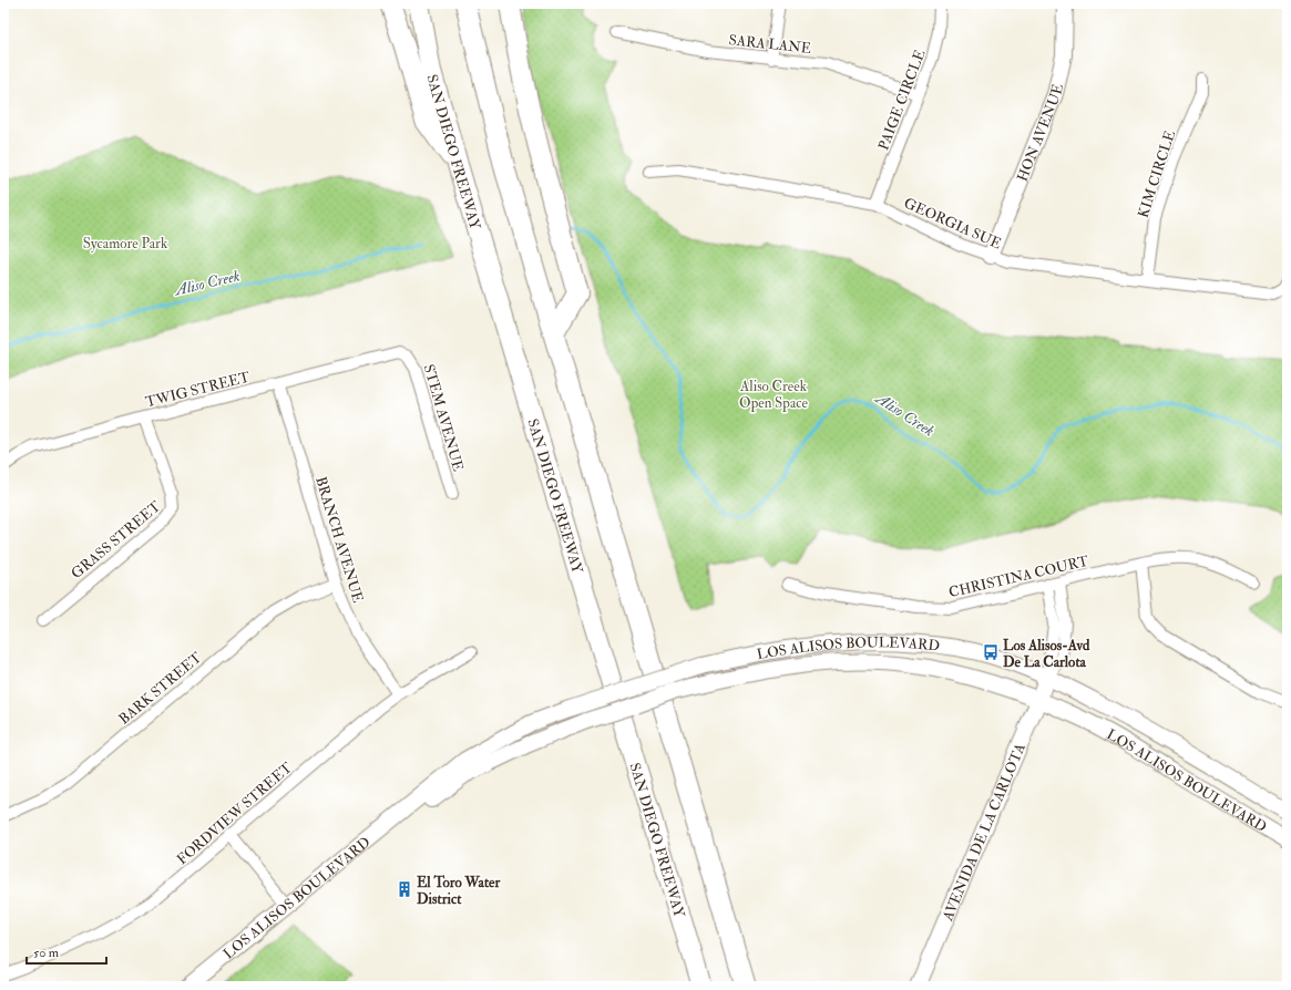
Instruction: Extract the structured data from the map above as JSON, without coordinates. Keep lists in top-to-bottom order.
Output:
{
  "streets": {
    "highway": ["SAN DIEGO FREEWAY"],
    "main road": ["HON AVENUE", "LOS ALISOS BOULEVARD", "AVENIDA DE LA CARLOTA"],
    "street": [
      "SARA LANE",
      "PAIGE CIRCLE",
      "KIM CIRCLE",
      "GEORGIA SUE",
      "TWIG STREET",
      "STEM AVENUE",
      "GRASS STREET",
      "BRANCH AVENUE",
      "CHRISTINA COURT",
      "BARK STREET",
      "FORDVIEW STREET"
    ]
  },
  "crossings": [
    ["SARA LANE", "PAIGE CIRCLE"],
    ["PAIGE CIRCLE", "GEORGIA SUE"],
    ["HON AVENUE", "GEORGIA SUE"],
    ["KIM CIRCLE", "GEORGIA SUE"],
    ["TWIG STREET", "STEM AVENUE"],
    ["TWIG STREET", "GRASS STREET"],
    ["TWIG STREET", "BRANCH AVENUE"],
    ["BRANCH AVENUE", "BARK STREET"],
    ["BRANCH AVENUE", "FORDVIEW STREET"],
    ["CHRISTINA COURT", "AVENIDA DE LA CARLOTA"],
    ["LOS ALISOS BOULEVARD", "AVENIDA DE LA CARLOTA"]
  ],
  "water": ["Aliso Creek"],
  "parks": ["Sycamore Park", "Aliso Creek Open Space"],
  "places": {
    "bus stop": ["Los Alisos-Avd De La Carlota"],
    "building": ["El Toro Water District"]
  },
  "scale_bar": "50 m"
}
